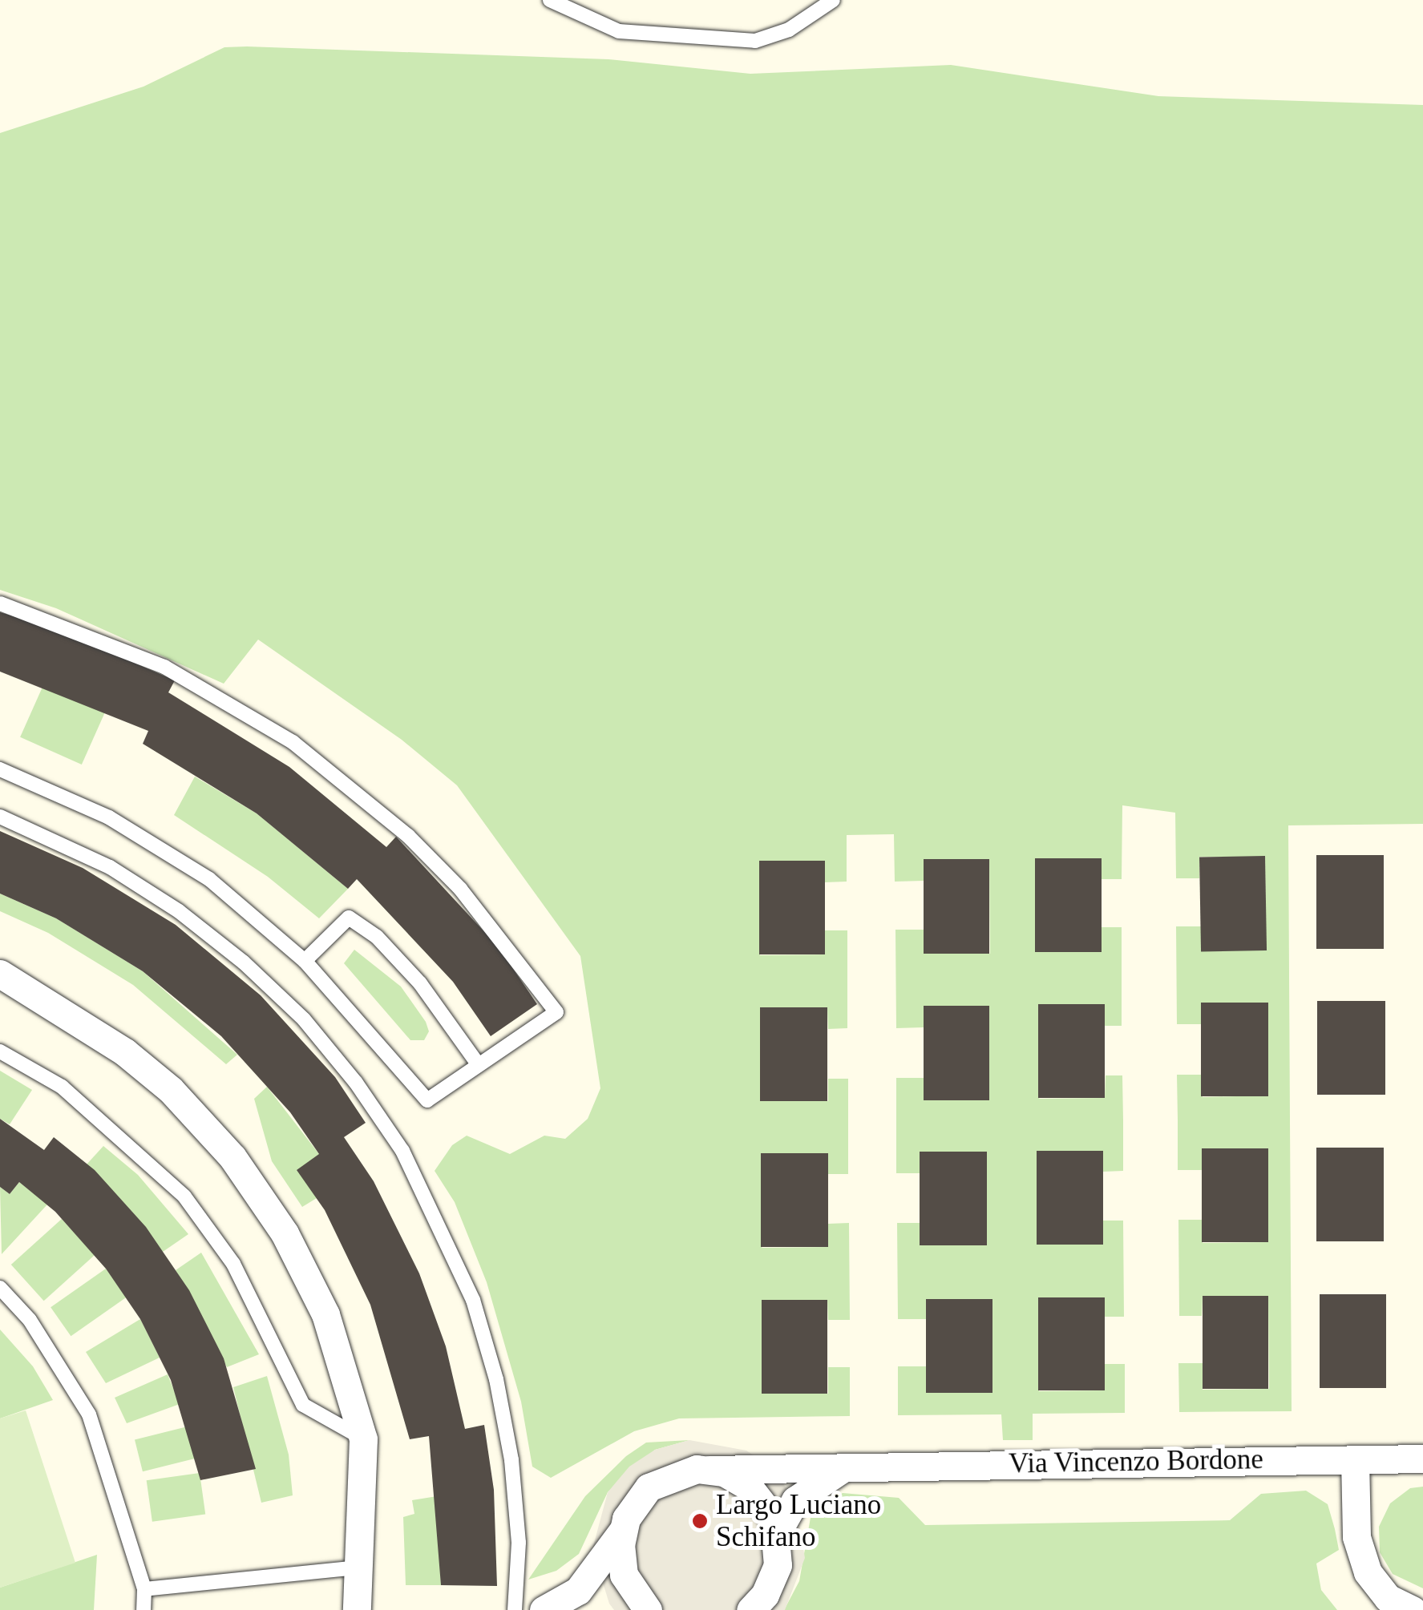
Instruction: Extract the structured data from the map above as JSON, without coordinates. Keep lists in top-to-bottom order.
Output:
{
  "streets": {
    "street": ["Via Vincenzo Bordone"]
  },
  "places": ["Largo Luciano Schifano"]
}
